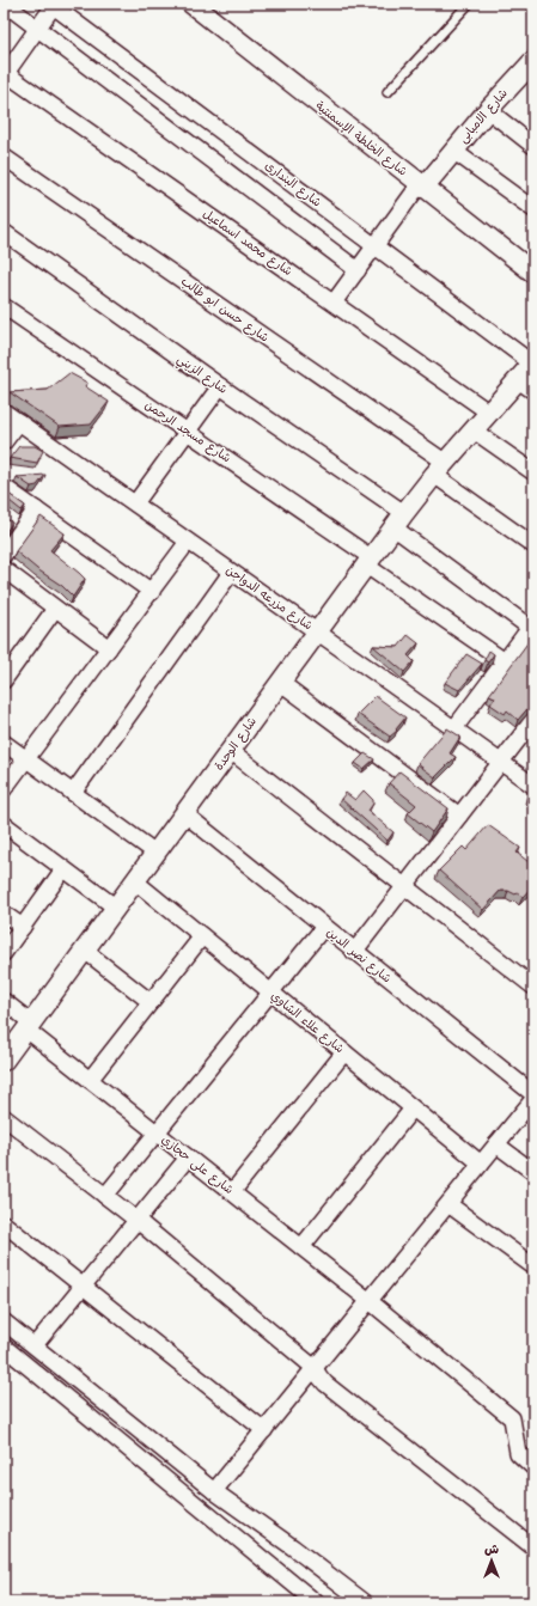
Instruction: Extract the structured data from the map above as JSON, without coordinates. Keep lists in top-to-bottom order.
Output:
{
  "streets": {
    "street": [
      "شارع الامبابى",
      "شارع الخلطة الإسمنتية",
      "شارع البندارى",
      "شارع محمد اسماعيل",
      "شارع حسن ابو طالب",
      "شارع الزيني",
      "شارع مسجد الرحمن",
      "شارع مزرعه الدواجن",
      "شارع الوحدة",
      "شارع نصر الدين",
      "شارع علاء الشاوي",
      "شارع على حجازي"
    ]
  },
  "crossings": [
    ["شارع الامبابى", "شارع الخلطة الإسمنتية"],
    ["شارع البندارى", "شارع الوحدة"],
    ["شارع محمد اسماعيل", "شارع الوحدة"],
    ["شارع حسن ابو طالب", "شارع الوحدة"],
    ["شارع الزيني", "شارع الوحدة"],
    ["شارع مسجد الرحمن", "شارع الوحدة"],
    ["شارع مزرعه الدواجن", "شارع الوحدة"],
    ["شارع الوحدة", "شارع نصر الدين"],
    ["شارع الوحدة", "شارع علاء الشاوي"],
    ["شارع الوحدة", "شارع على حجازي"]
  ],
  "north": "top"
}
